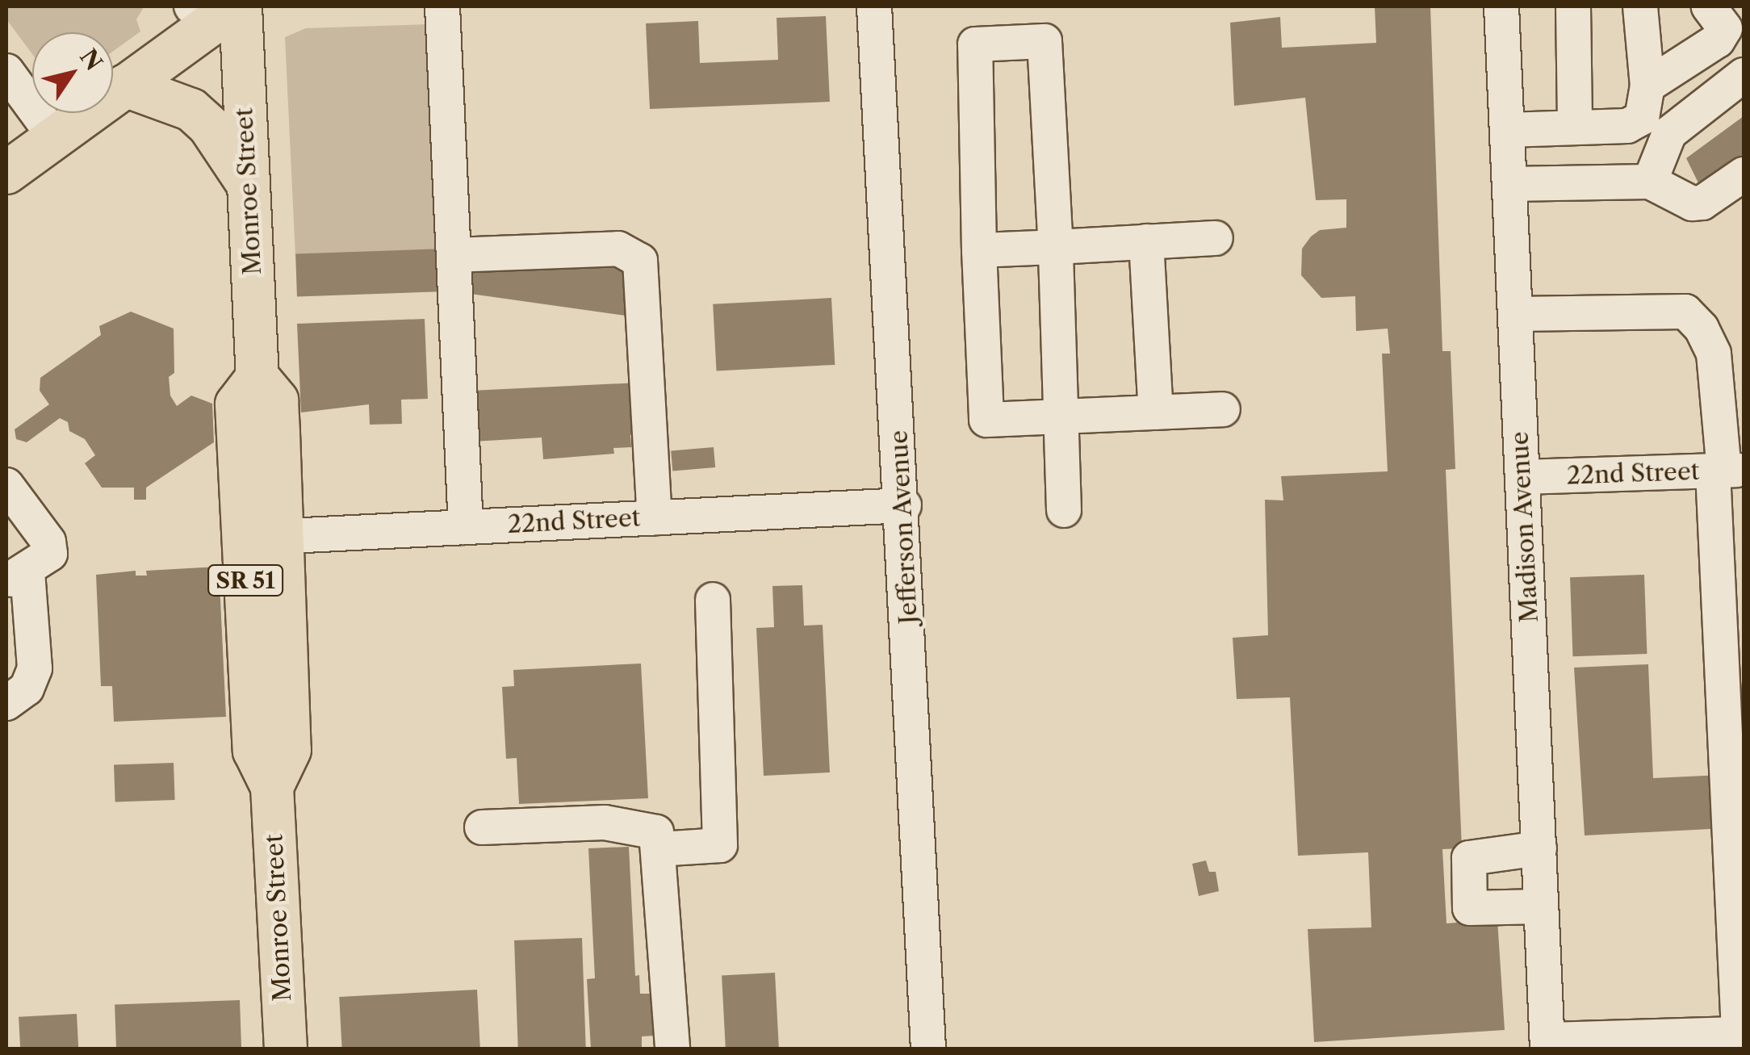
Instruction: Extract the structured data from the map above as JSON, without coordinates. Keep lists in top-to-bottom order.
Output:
{
  "streets": {
    "main road": ["Monroe Street", "SR 51"],
    "street": ["22nd Street", "Jefferson Avenue", "Madison Avenue"]
  },
  "crossings": [
    ["Monroe Street", "22nd Street"],
    ["22nd Street", "Jefferson Avenue"],
    ["22nd Street", "Madison Avenue"]
  ],
  "north": "top right"
}
